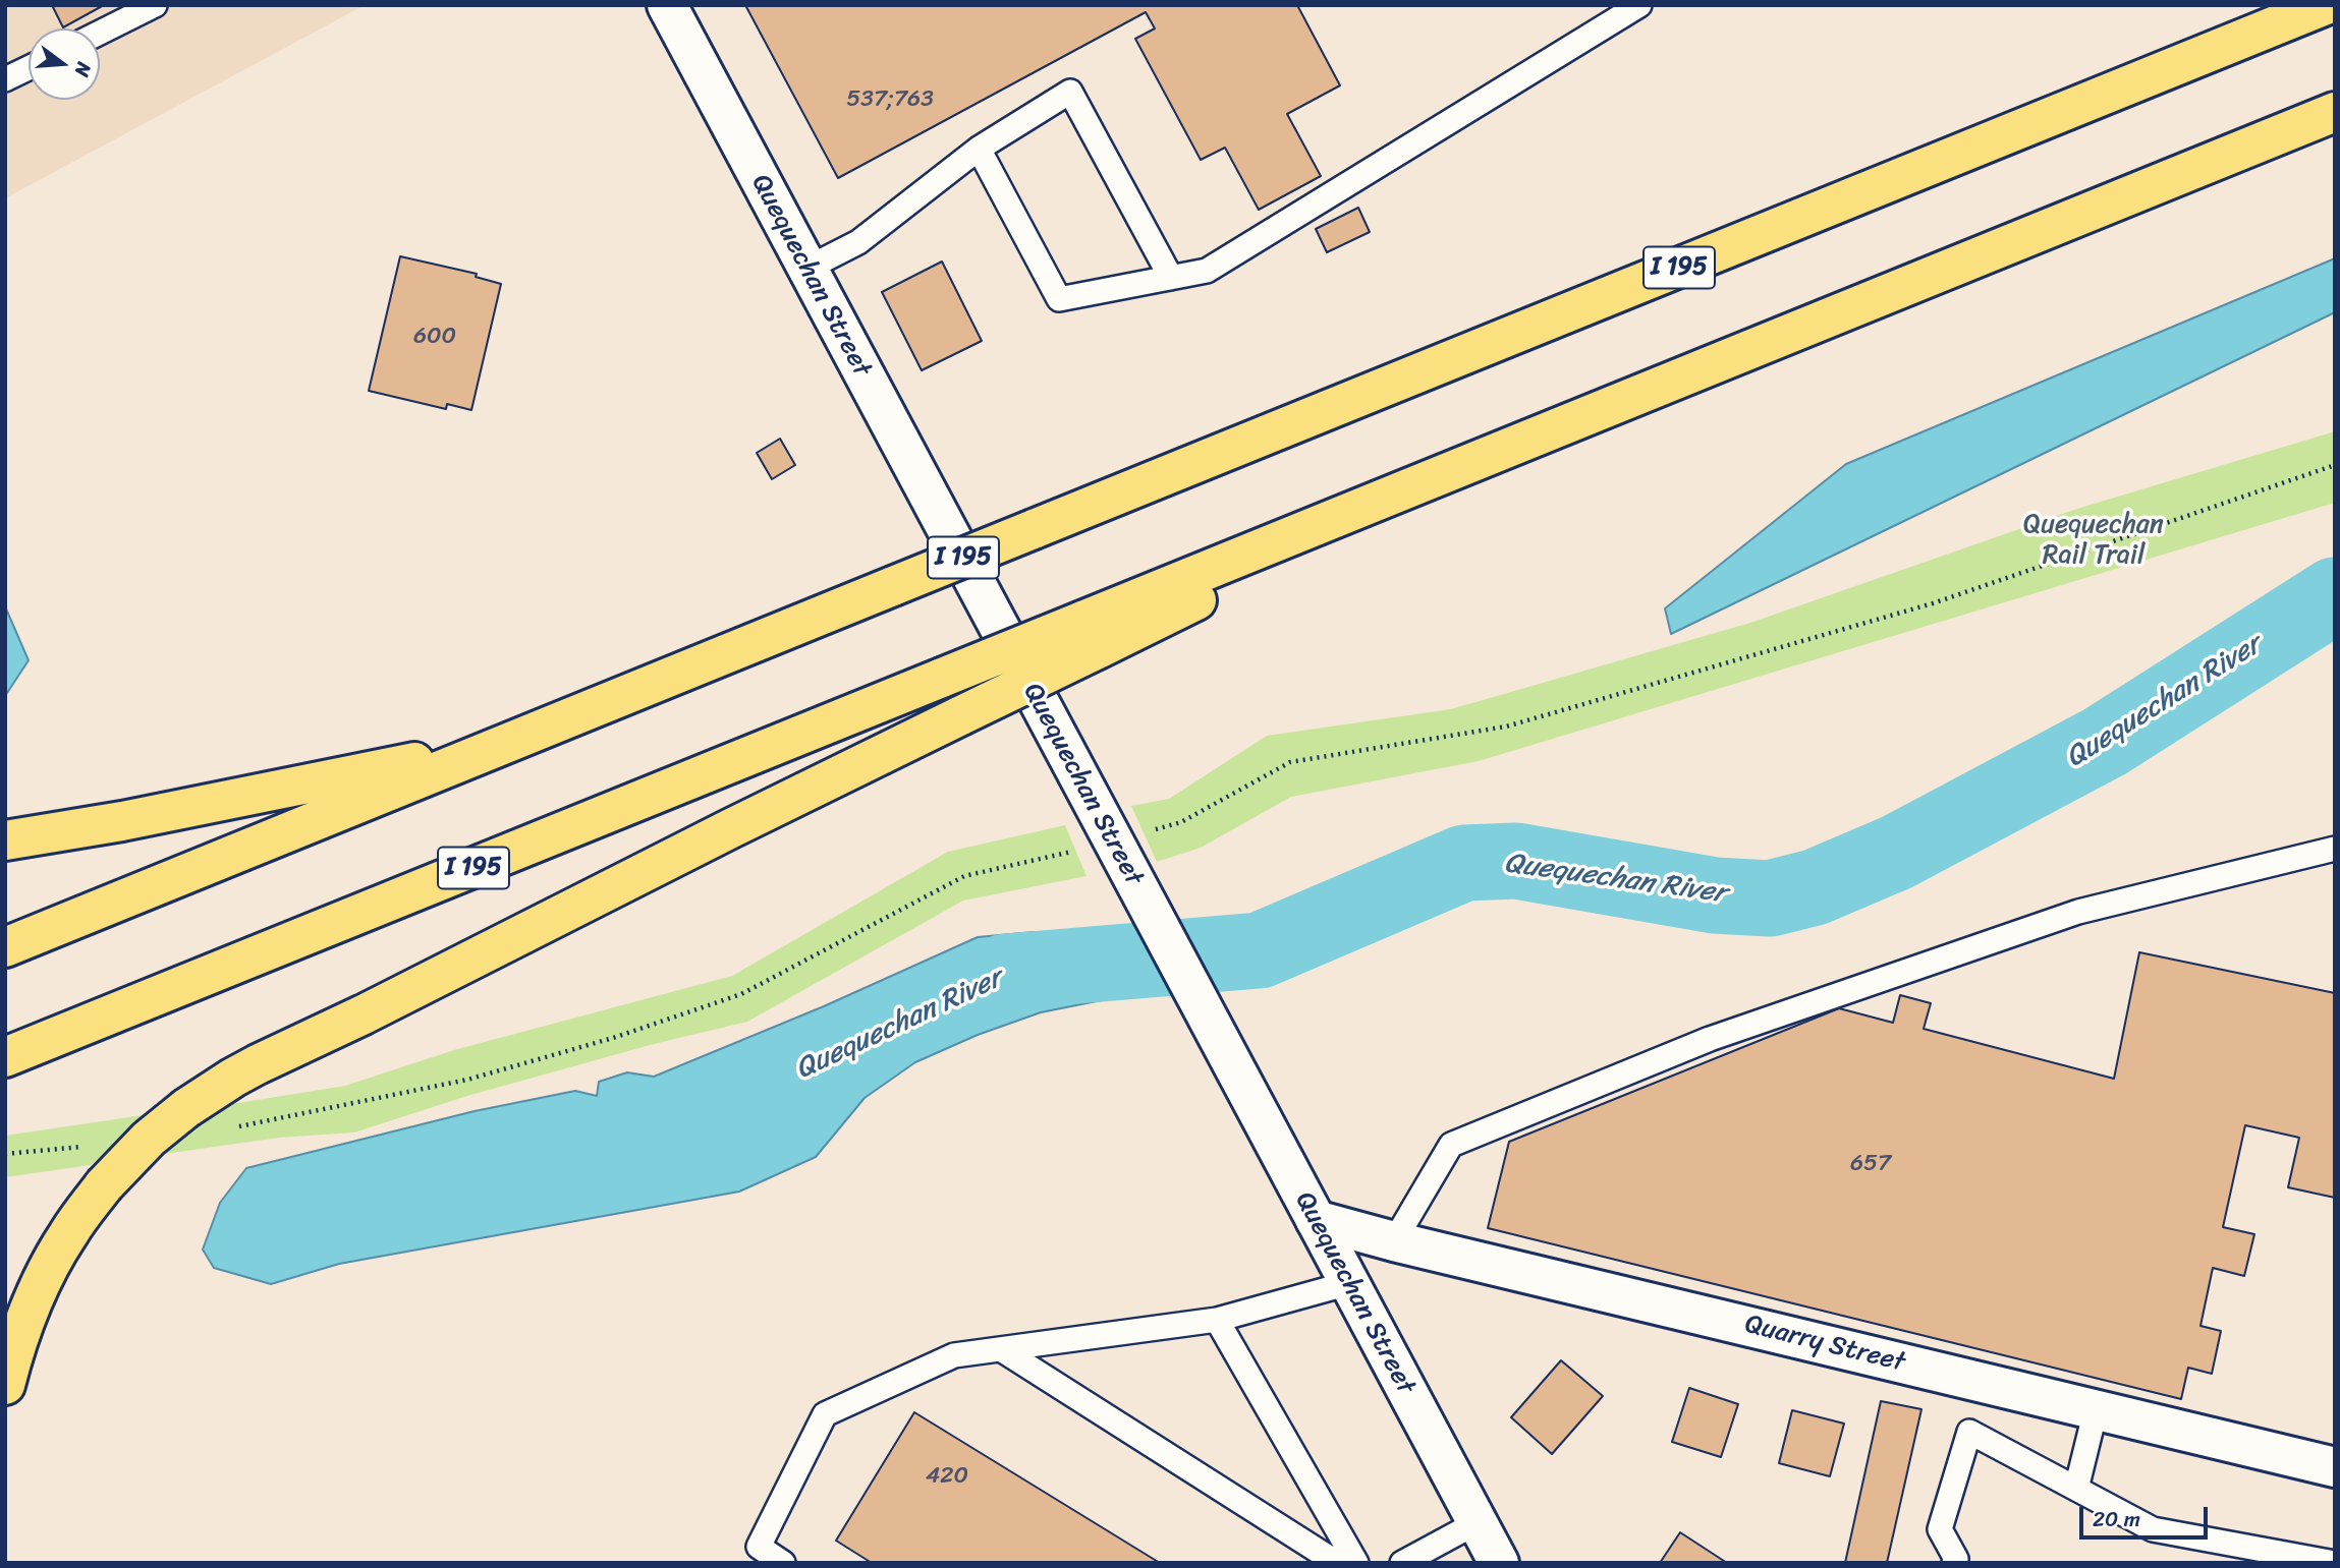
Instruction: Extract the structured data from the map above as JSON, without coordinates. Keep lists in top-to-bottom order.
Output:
{
  "streets": {
    "highway": ["I 195"],
    "main road": ["Quequechan Street", "Quarry Street"]
  },
  "crossings": [
    ["Quequechan Street", "Quarry Street"]
  ],
  "water": ["Quequechan River"],
  "parks": ["Quequechan Rail Trail"],
  "house_numbers": [
    "537;763",
    "600",
    "657",
    "420"
  ],
  "scale_bar": "20 m",
  "north": "right"
}
